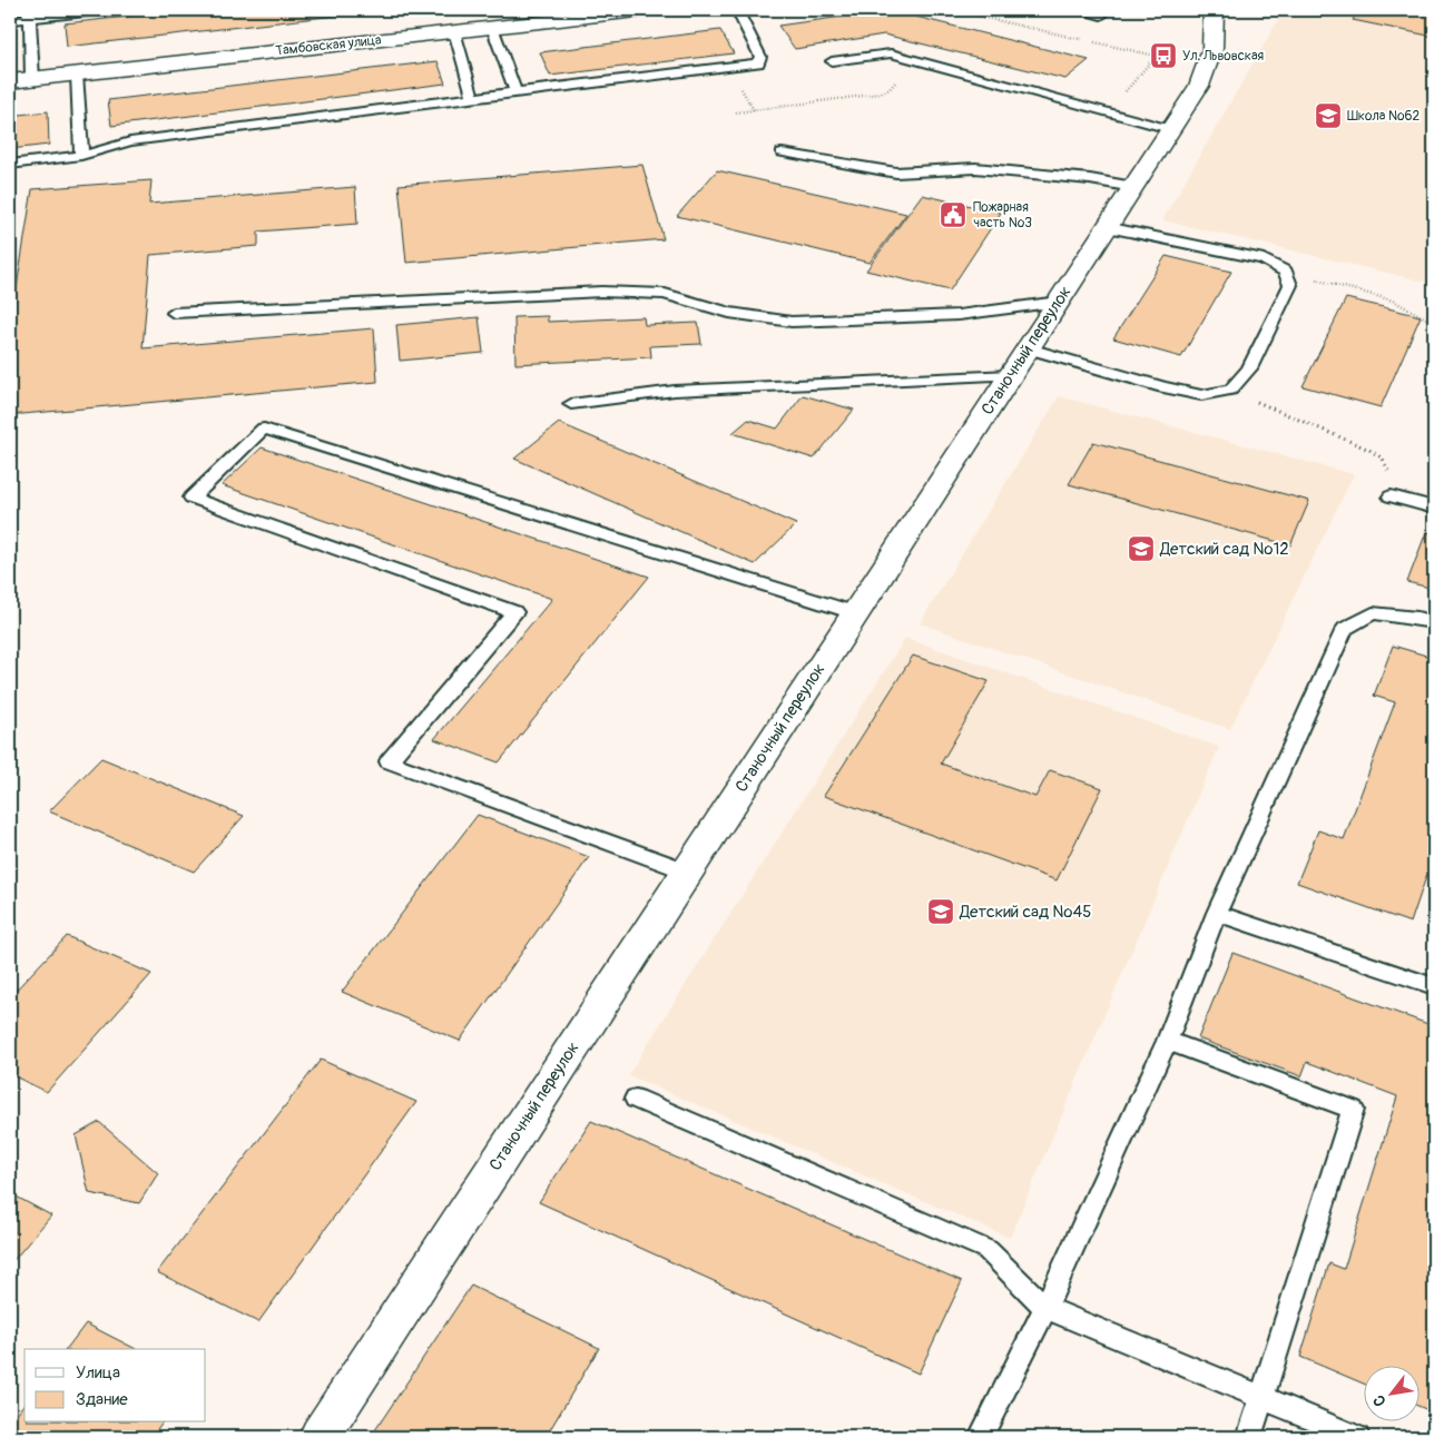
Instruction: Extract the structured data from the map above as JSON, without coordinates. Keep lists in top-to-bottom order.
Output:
{
  "streets": {
    "main road": ["Тамбовская улица", "Станочный переулок"]
  },
  "places": {
    "bus stop": ["Ул. Львовская"],
    "school or university": ["Школа №62", "Детский сад №12", "Детский сад №45"],
    "public building": ["Пожарная часть №3"]
  },
  "legend": ["Улица", "Здание"],
  "north": "bottom left"
}
